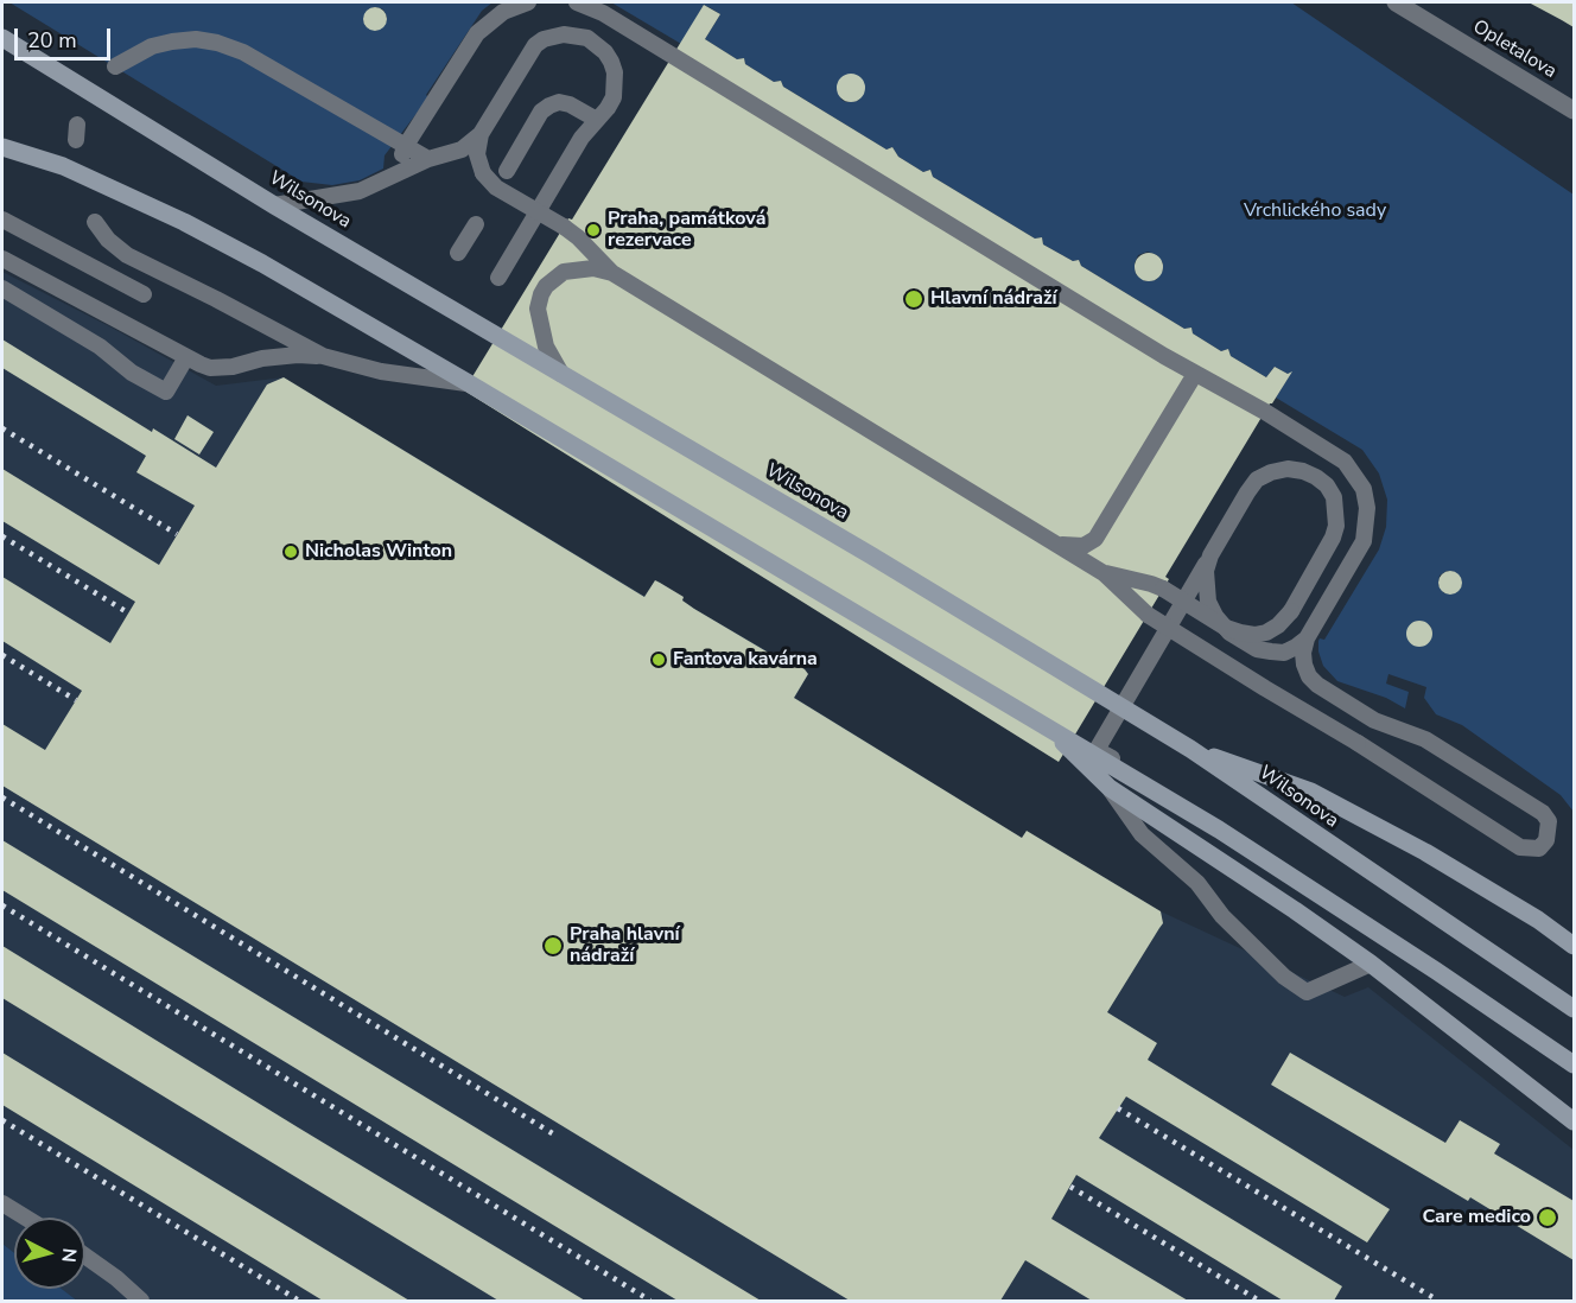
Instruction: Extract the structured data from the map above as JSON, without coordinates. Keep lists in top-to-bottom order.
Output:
{
  "streets": {
    "main road": ["Wilsonova"],
    "street": ["Opletalova"]
  },
  "parks": ["Vrchlického sady"],
  "places": [
    "Praha, památková rezervace",
    "Hlavní nádraží",
    "Nicholas Winton",
    "Fantova kavárna",
    "Praha hlavní nádraží",
    "Care medico"
  ],
  "scale_bar": "20 m",
  "north": "right"
}
